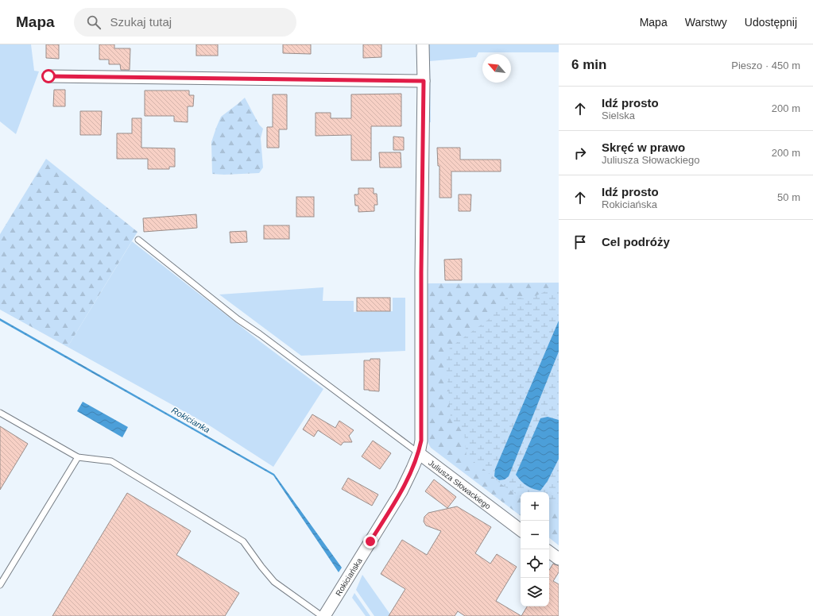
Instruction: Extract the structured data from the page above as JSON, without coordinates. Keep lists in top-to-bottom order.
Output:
{
  "streets": {
    "street": ["Juliusza Słowackiego", "Rokiciańska"]
  },
  "crossings": [
    ["Juliusza Słowackiego", "Rokiciańska"]
  ],
  "water": ["Rokicianka"],
  "north": "top left",
  "page": {
    "header": "Mapa",
    "search": "Szukaj tutaj",
    "nav": ["Mapa", "Warstwy", "Udostępnij"],
    "heading": ["6 min", "Pieszo · 450 m"],
    "list": [
      ["Idź prosto", "Sielska", "200 m"],
      ["Skręć w prawo", "Juliusza Słowackiego", "200 m"],
      ["Idź prosto", "Rokiciańska", "50 m"],
      "Cel podróży"
    ],
    "map_buttons": ["+", "−"]
  }
}
